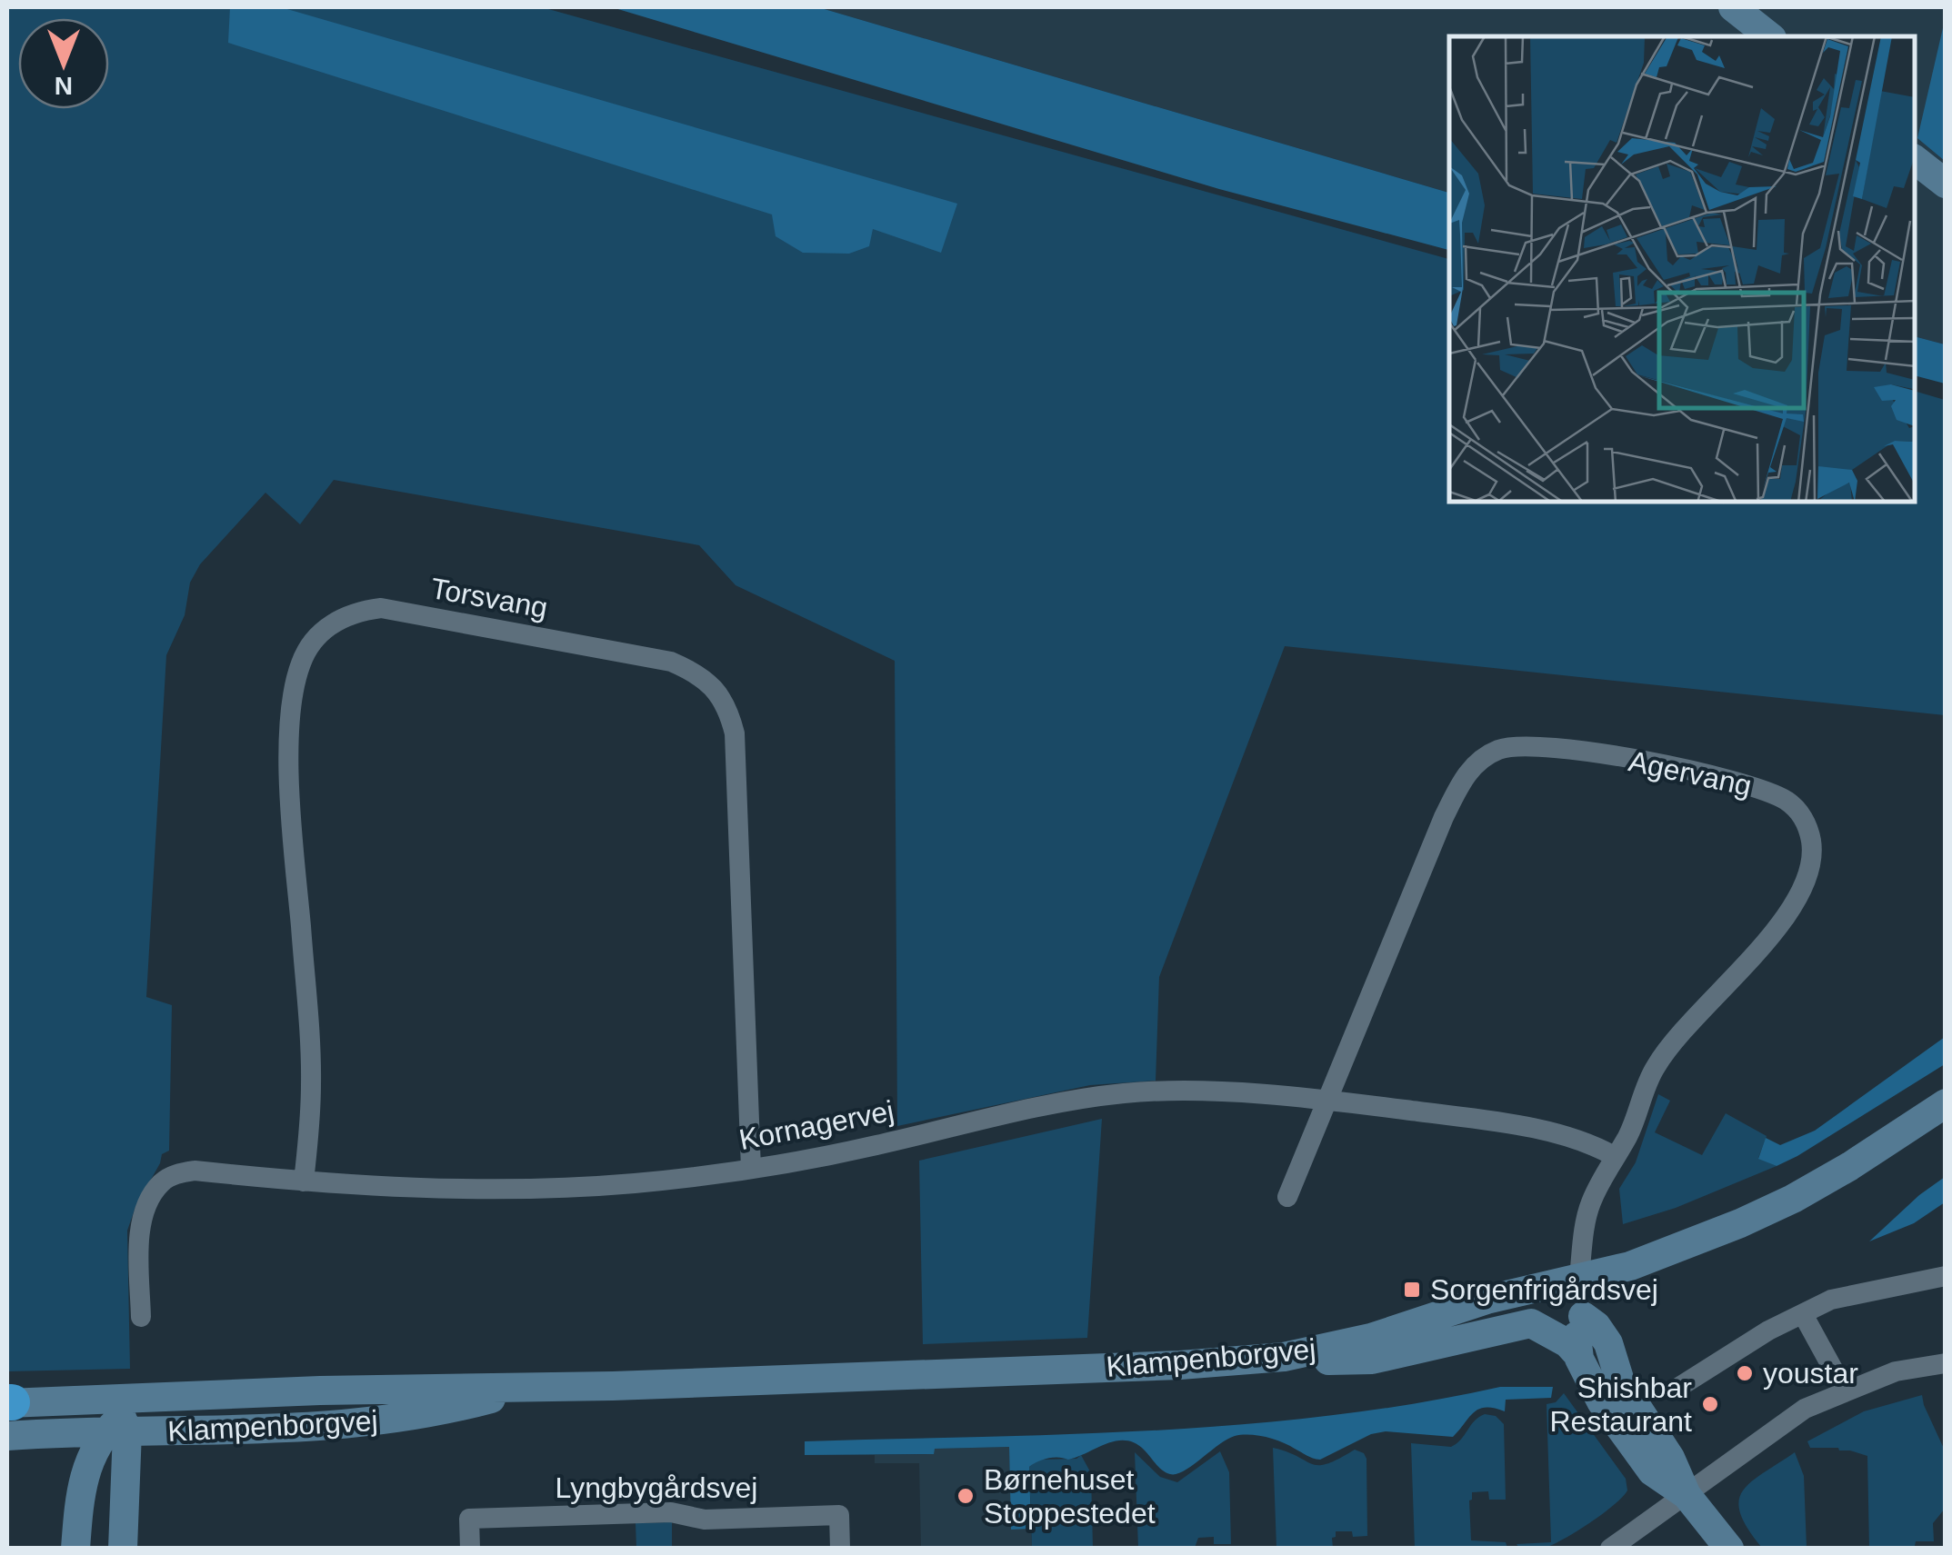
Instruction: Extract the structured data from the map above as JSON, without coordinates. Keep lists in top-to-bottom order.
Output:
{
  "streets": {
    "street": [
      "Torsvang",
      "Agervang",
      "Kornagervej",
      "Klampenborgvej",
      "Lyngbygårdsvej"
    ]
  },
  "crossings": [
    ["Torsvang", "Kornagervej"],
    ["Agervang", "Kornagervej"],
    ["Agervang", "Klampenborgvej"]
  ],
  "places": {
    "transit": ["Sorgenfrigårdsvej"],
    "other": ["youstar", "Shishbar Restaurant", "Børnehuset Stoppestedet"]
  },
  "north": "bottom"
}
